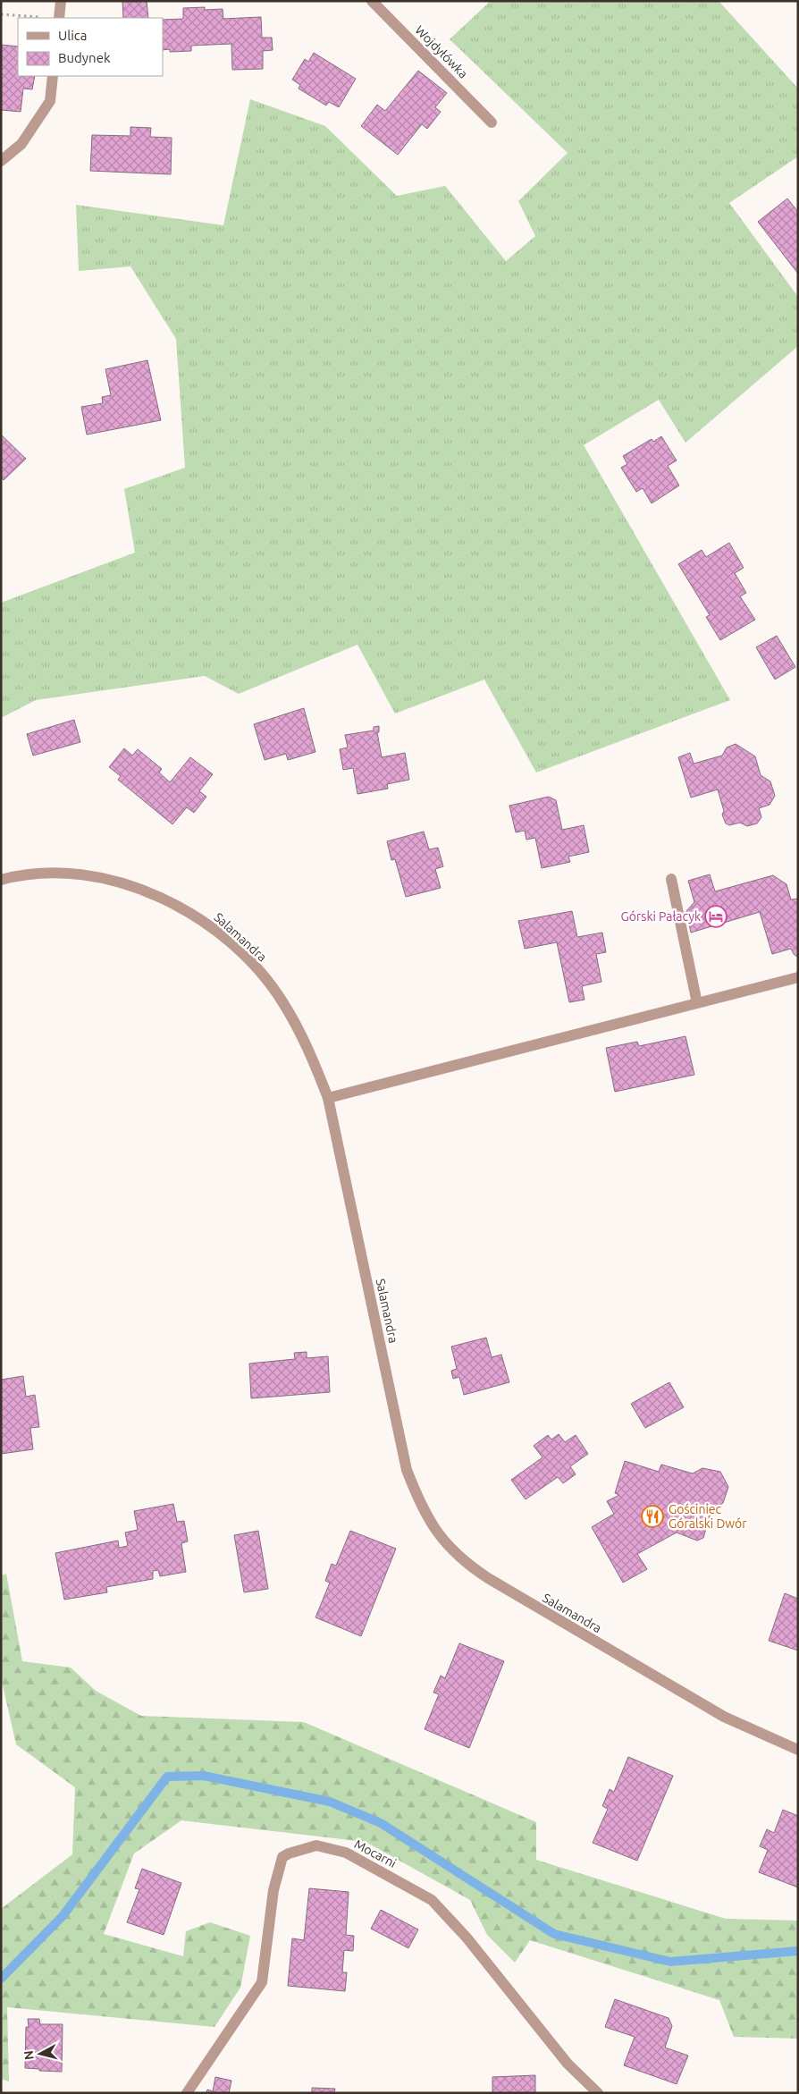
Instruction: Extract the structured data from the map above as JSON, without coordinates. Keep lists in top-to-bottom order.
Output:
{
  "streets": {
    "street": ["Wojdyłówka", "Salamandra", "Mocarni"]
  },
  "places": {
    "hotel": ["Górski Pałacyk"],
    "restaurant": ["Gościniec Góralski Dwór"]
  },
  "legend": ["Ulica", "Budynek"],
  "north": "left"
}
